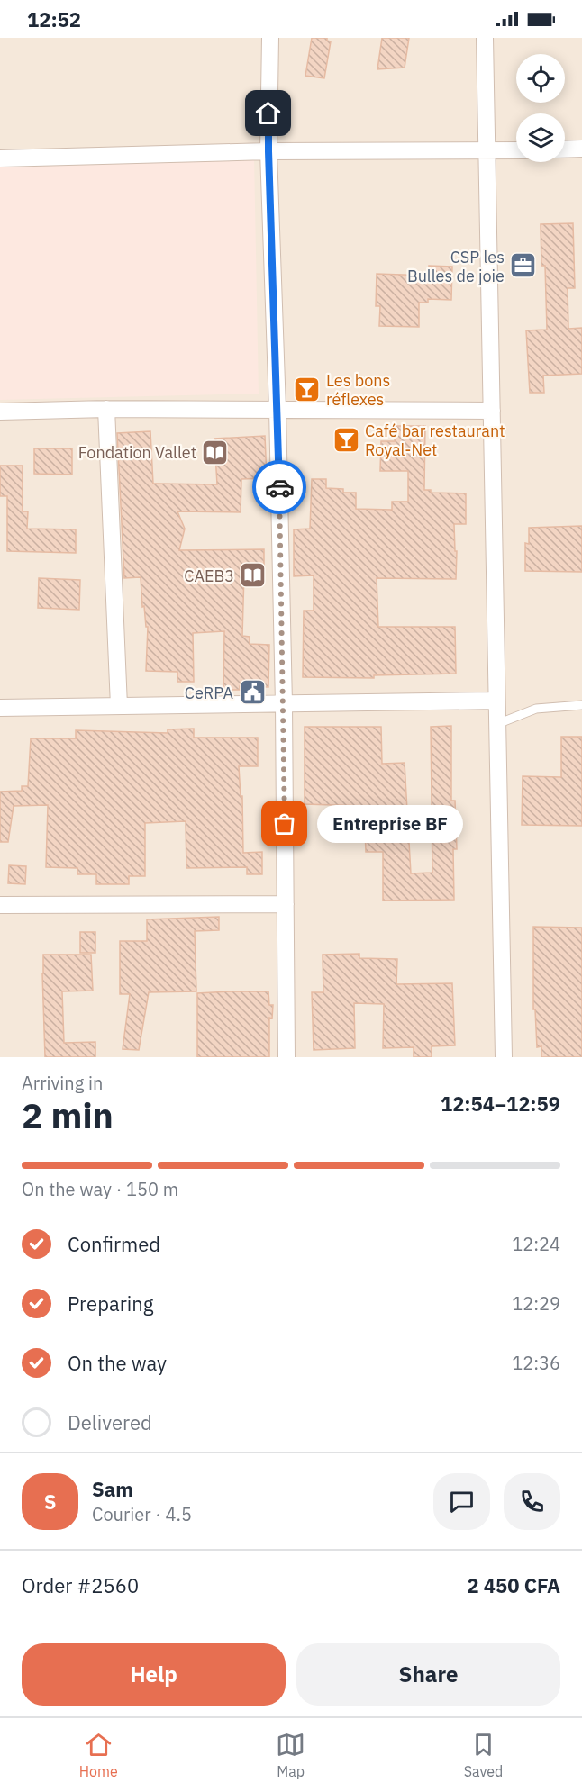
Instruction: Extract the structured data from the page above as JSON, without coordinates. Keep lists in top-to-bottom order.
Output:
{
  "places": {
    "office": ["CSP les Bulles de joie"],
    "bar": ["Les bons réflexes", "Café bar restaurant Royal-Net"],
    "library": ["Fondation Vallet", "CAEB3"],
    "public building": ["CeRPA"],
    "other": ["Entreprise BF"]
  },
  "page": {
    "status": "12:52",
    "bubble": "Entreprise BF",
    "heading": ["2 min", "Arriving in", "12:54–12:59"],
    "panel": [
      "Sam",
      "Courier · 4.5",
      "Order #2560",
      "2 450 CFA"
    ],
    "bar": "On the way · 150 m",
    "list": [
      ["Confirmed", "12:24"],
      ["Preparing", "12:29"],
      ["On the way", "12:36"],
      "Delivered"
    ],
    "round": "S",
    "buttons": ["Help", "Share"],
    "tabs": ["Home", "Map", "Saved"]
  }
}
